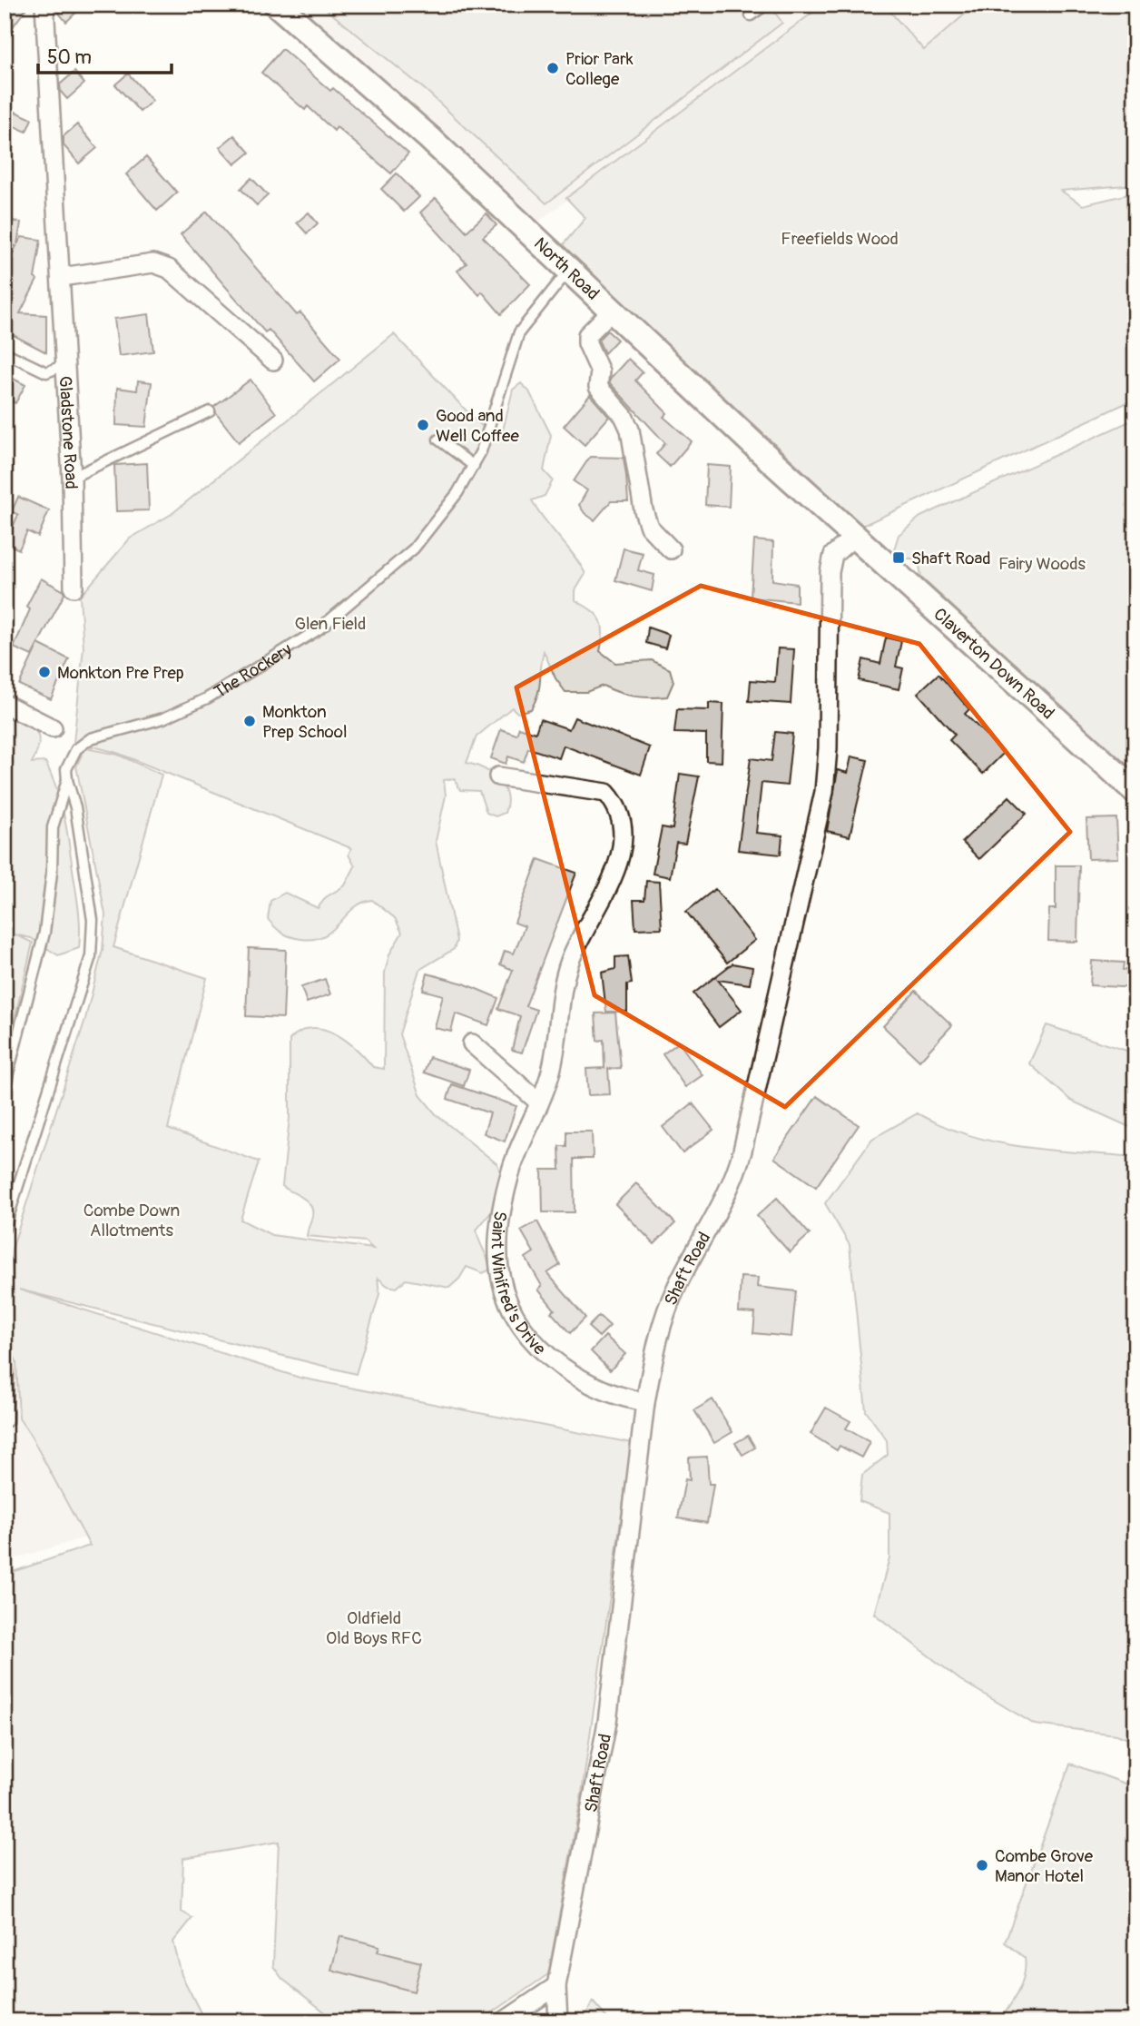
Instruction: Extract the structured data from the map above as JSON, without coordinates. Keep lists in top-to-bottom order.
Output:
{
  "streets": {
    "street": [
      "North Road",
      "Gladstone Road",
      "Claverton Down Road",
      "Shaft Road",
      "Saint Winifred's Drive"
    ],
    "lane": ["The Rockery"]
  },
  "crossings": [
    ["North Road", "Claverton Down Road"],
    ["North Road", "The Rockery"],
    ["North Road", "Shaft Road"],
    ["Claverton Down Road", "Shaft Road"],
    ["Shaft Road", "Saint Winifred's Drive"]
  ],
  "parks": [
    "Freefields Wood",
    "Fairy Woods",
    "Glen Field",
    "Combe Down Allotments",
    "Oldfield Old Boys RFC"
  ],
  "places": {
    "other": [
      "Prior Park College",
      "Good and Well Coffee",
      "Monkton Pre Prep",
      "Monkton Prep School",
      "Combe Grove Manor Hotel"
    ],
    "transit": ["Shaft Road"]
  },
  "scale_bar": "50 m"
}
